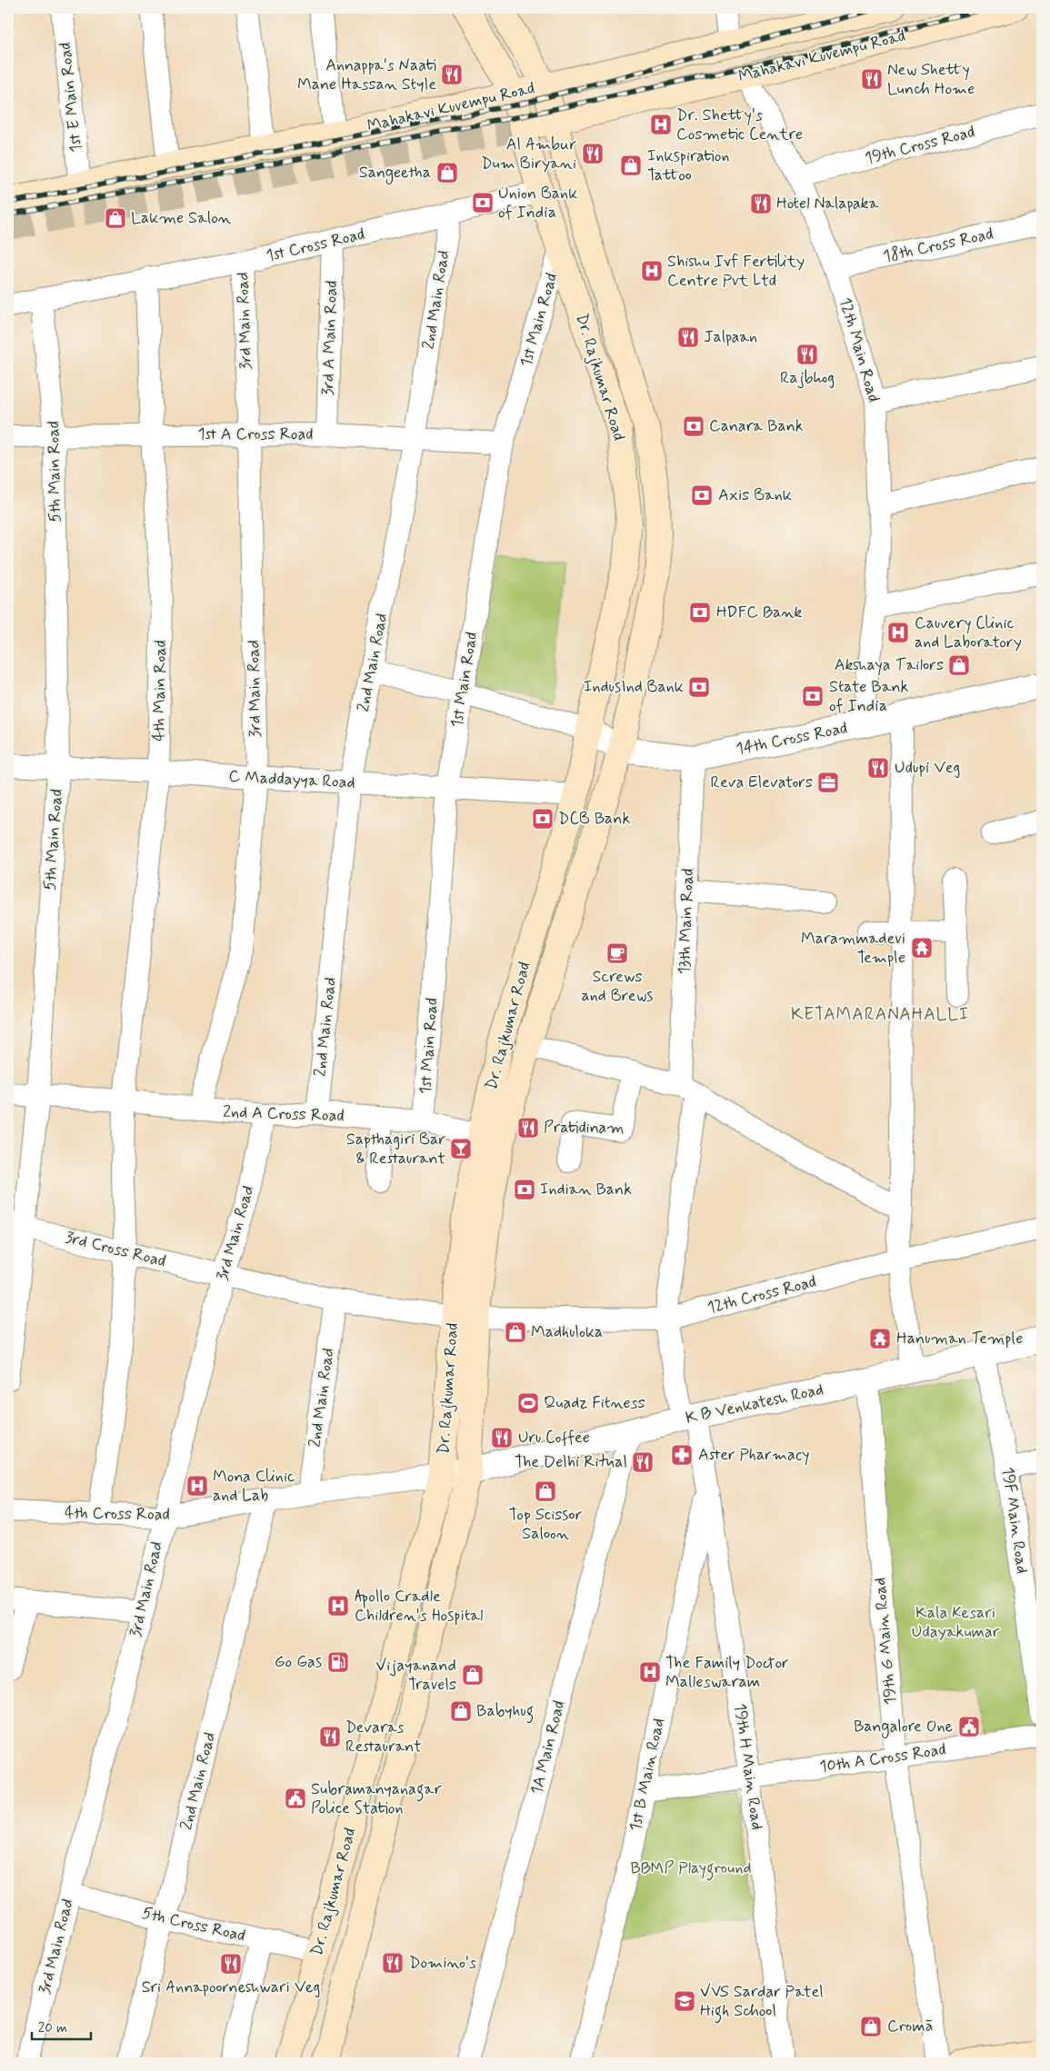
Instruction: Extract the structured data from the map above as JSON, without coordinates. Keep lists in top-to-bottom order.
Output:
{
  "streets": {
    "main road": ["Mahakavi Kuvempu Road", "Dr. Rajkumar Road"],
    "street": [
      "1st E Main Road",
      "19th Cross Road",
      "1st Cross Road",
      "18th Cross Road",
      "2nd Main Road",
      "1st Main Road",
      "3rd Main Road",
      "3rd A Main Road",
      "12th Main Road",
      "1st A Cross Road",
      "5th Main Road",
      "4th Main Road",
      "14th Cross Road",
      "C Maddayya Road",
      "13th Main Road",
      "2nd A Cross Road",
      "3rd Cross Road",
      "12th Cross Road",
      "K B Venkatesh Road",
      "4th Cross Road",
      "19F Main Road",
      "19th G Main Road",
      "1A Main Road",
      "10th A Cross Road",
      "19th H Main Road",
      "1st B Main Road",
      "5th Cross Road"
    ]
  },
  "crossings": [
    ["Mahakavi Kuvempu Road", "1st E Main Road"],
    ["Mahakavi Kuvempu Road", "12th Main Road"],
    ["Mahakavi Kuvempu Road", "Dr. Rajkumar Road"],
    ["19th Cross Road", "12th Main Road"],
    ["1st Cross Road", "2nd Main Road"],
    ["1st Cross Road", "3rd Main Road"],
    ["1st Cross Road", "3rd A Main Road"],
    ["1st Cross Road", "Dr. Rajkumar Road"],
    ["1st Cross Road", "5th Main Road"],
    ["1st Cross Road", "4th Main Road"],
    ["18th Cross Road", "12th Main Road"],
    ["2nd Main Road", "1st A Cross Road"],
    ["2nd Main Road", "C Maddayya Road"],
    ["2nd Main Road", "2nd A Cross Road"],
    ["2nd Main Road", "3rd Cross Road"],
    ["2nd Main Road", "12th Cross Road"],
    ["2nd Main Road", "4th Cross Road"],
    ["2nd Main Road", "5th Cross Road"],
    ["1st Main Road", "Dr. Rajkumar Road"],
    ["1st Main Road", "1st A Cross Road"],
    ["1st Main Road", "C Maddayya Road"],
    ["1st Main Road", "2nd A Cross Road"],
    ["3rd Main Road", "1st A Cross Road"],
    ["3rd Main Road", "C Maddayya Road"],
    ["3rd Main Road", "2nd A Cross Road"],
    ["3rd Main Road", "3rd Cross Road"],
    ["3rd Main Road", "4th Cross Road"],
    ["3rd Main Road", "5th Cross Road"],
    ["3rd A Main Road", "1st A Cross Road"],
    ["12th Main Road", "14th Cross Road"],
    ["Dr. Rajkumar Road", "14th Cross Road"],
    ["Dr. Rajkumar Road", "C Maddayya Road"],
    ["Dr. Rajkumar Road", "2nd A Cross Road"],
    ["Dr. Rajkumar Road", "12th Cross Road"],
    ["Dr. Rajkumar Road", "K B Venkatesh Road"],
    ["Dr. Rajkumar Road", "4th Cross Road"],
    ["Dr. Rajkumar Road", "5th Cross Road"],
    ["1st A Cross Road", "5th Main Road"],
    ["1st A Cross Road", "4th Main Road"],
    ["5th Main Road", "C Maddayya Road"],
    ["5th Main Road", "2nd A Cross Road"],
    ["5th Main Road", "3rd Cross Road"],
    ["4th Main Road", "C Maddayya Road"],
    ["4th Main Road", "2nd A Cross Road"],
    ["4th Main Road", "3rd Cross Road"],
    ["4th Main Road", "4th Cross Road"],
    ["14th Cross Road", "13th Main Road"],
    ["13th Main Road", "12th Cross Road"],
    ["13th Main Road", "19th H Main Road"],
    ["3rd Cross Road", "12th Cross Road"],
    ["12th Cross Road", "19th H Main Road"],
    ["K B Venkatesh Road", "4th Cross Road"],
    ["K B Venkatesh Road", "19F Main Road"],
    ["K B Venkatesh Road", "19th G Main Road"],
    ["K B Venkatesh Road", "1A Main Road"],
    ["K B Venkatesh Road", "19th H Main Road"],
    ["19th G Main Road", "10th A Cross Road"],
    ["10th A Cross Road", "19th H Main Road"],
    ["10th A Cross Road", "1st B Main Road"],
    ["19th H Main Road", "1st B Main Road"]
  ],
  "districts": ["KETAMARANAHALLI"],
  "parks": ["Kala Kesari Udayakumar", "BBMP Playground"],
  "places": {
    "restaurant": [
      "Annappa's Naati Mane Hassan Style",
      "New Shetty Lunch Home",
      "Al Ambur Dum Biryani",
      "Hotel Nalapaka",
      "Jalpaan",
      "Rajbhog",
      "Udupi Veg",
      "Pratidinam",
      "Uru Coffee",
      "The Delhi Ritual",
      "Devaras Restaurant",
      "Domino's",
      "Sri Annapoorneshwari Veg"
    ],
    "hospital": [
      "Dr. Shetty's Cosmetic Centre",
      "Shishu Ivf Fertility Centre Pvt Ltd",
      "Cauvery Clinic and Laboratory",
      "Mona Clinic and Lab",
      "Apollo Cradle Children's Hospital",
      "The Family Doctor Malleswaram"
    ],
    "shop": [
      "Inkspiration Tattoo",
      "Sangeetha",
      "Lakme Salon",
      "Akshaya Tailors",
      "Madhuloka",
      "Top Scissor Saloon",
      "Vijayanand Travels",
      "Babyhug",
      "Cromā"
    ],
    "bank": [
      "Union Bank of India",
      "Canara Bank",
      "Axis Bank",
      "HDFC Bank",
      "IndusInd Bank",
      "State Bank of India",
      "DCB Bank",
      "Indian Bank"
    ],
    "office": ["Reva Elevators"],
    "temple": ["Marammadevi Temple", "Hanuman Temple"],
    "cafe": ["Screws and Brews"],
    "bar": ["Sapthagiri Bar & Restaurant"],
    "sports": ["Quadz Fitness"],
    "pharmacy": ["Aster Pharmacy"],
    "fuel station": ["Go Gas"],
    "public building": ["Bangalore One", "Subramanyanagar Police Station"],
    "school or university": ["VVS Sardar Patel High School"]
  },
  "scale_bar": "20 m"
}
